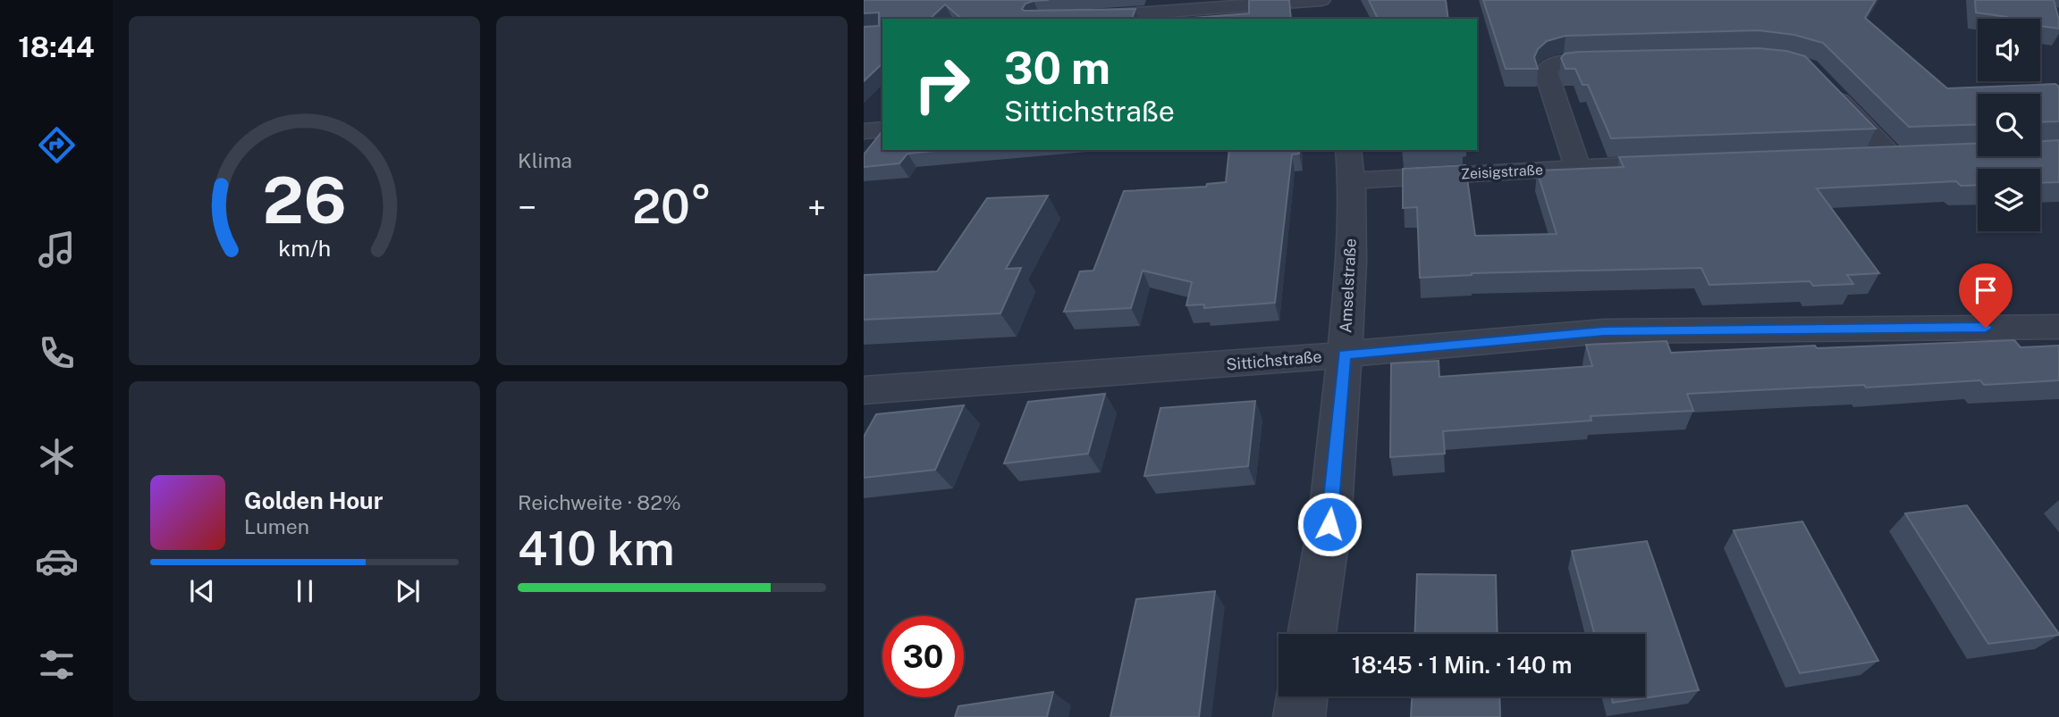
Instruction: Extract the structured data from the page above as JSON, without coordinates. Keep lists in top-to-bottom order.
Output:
{
  "streets": {
    "street": ["Zeisigstraße", "Amselstraße", "Sittichstraße"]
  },
  "crossings": [
    ["Zeisigstraße", "Amselstraße"],
    ["Amselstraße", "Sittichstraße"]
  ],
  "page": {
    "tabs": "18:44",
    "tile": [
      "Klima",
      ["Reichweite · 82%", "410 km"]
    ],
    "turn": ["30 m", "Sittichstraße"],
    "heat": ["−", "20°", "+"],
    "song": ["Golden Hour", "Lumen"],
    "limit": "30",
    "trip": "18:45 · 1 Min. · 140 m",
    "gauge": ["26", "km/h"]
  }
}
